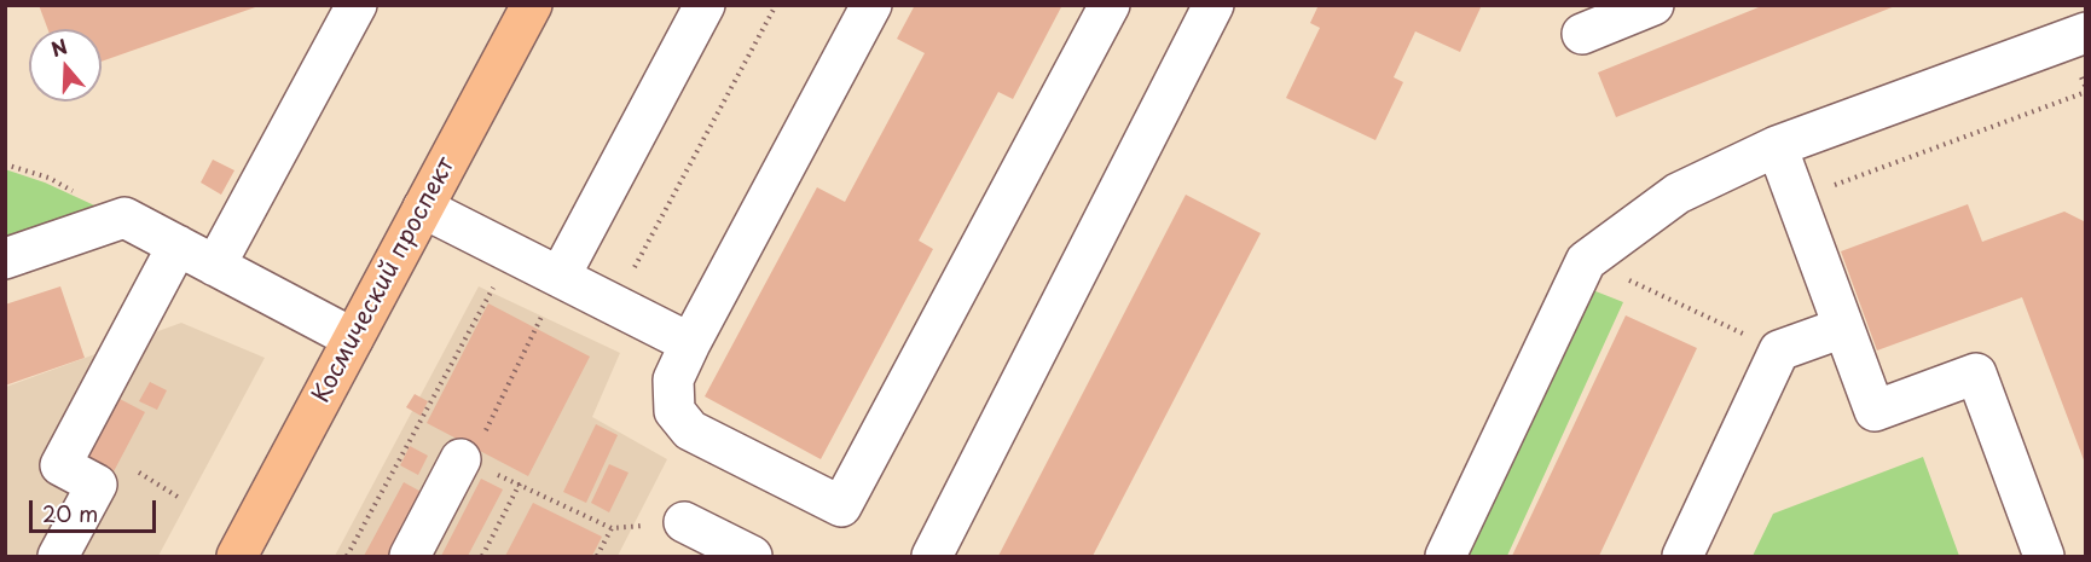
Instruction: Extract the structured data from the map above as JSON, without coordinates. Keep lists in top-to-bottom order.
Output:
{
  "streets": {
    "main road": ["Космический проспект"]
  },
  "scale_bar": "20 m",
  "north": "top"
}
